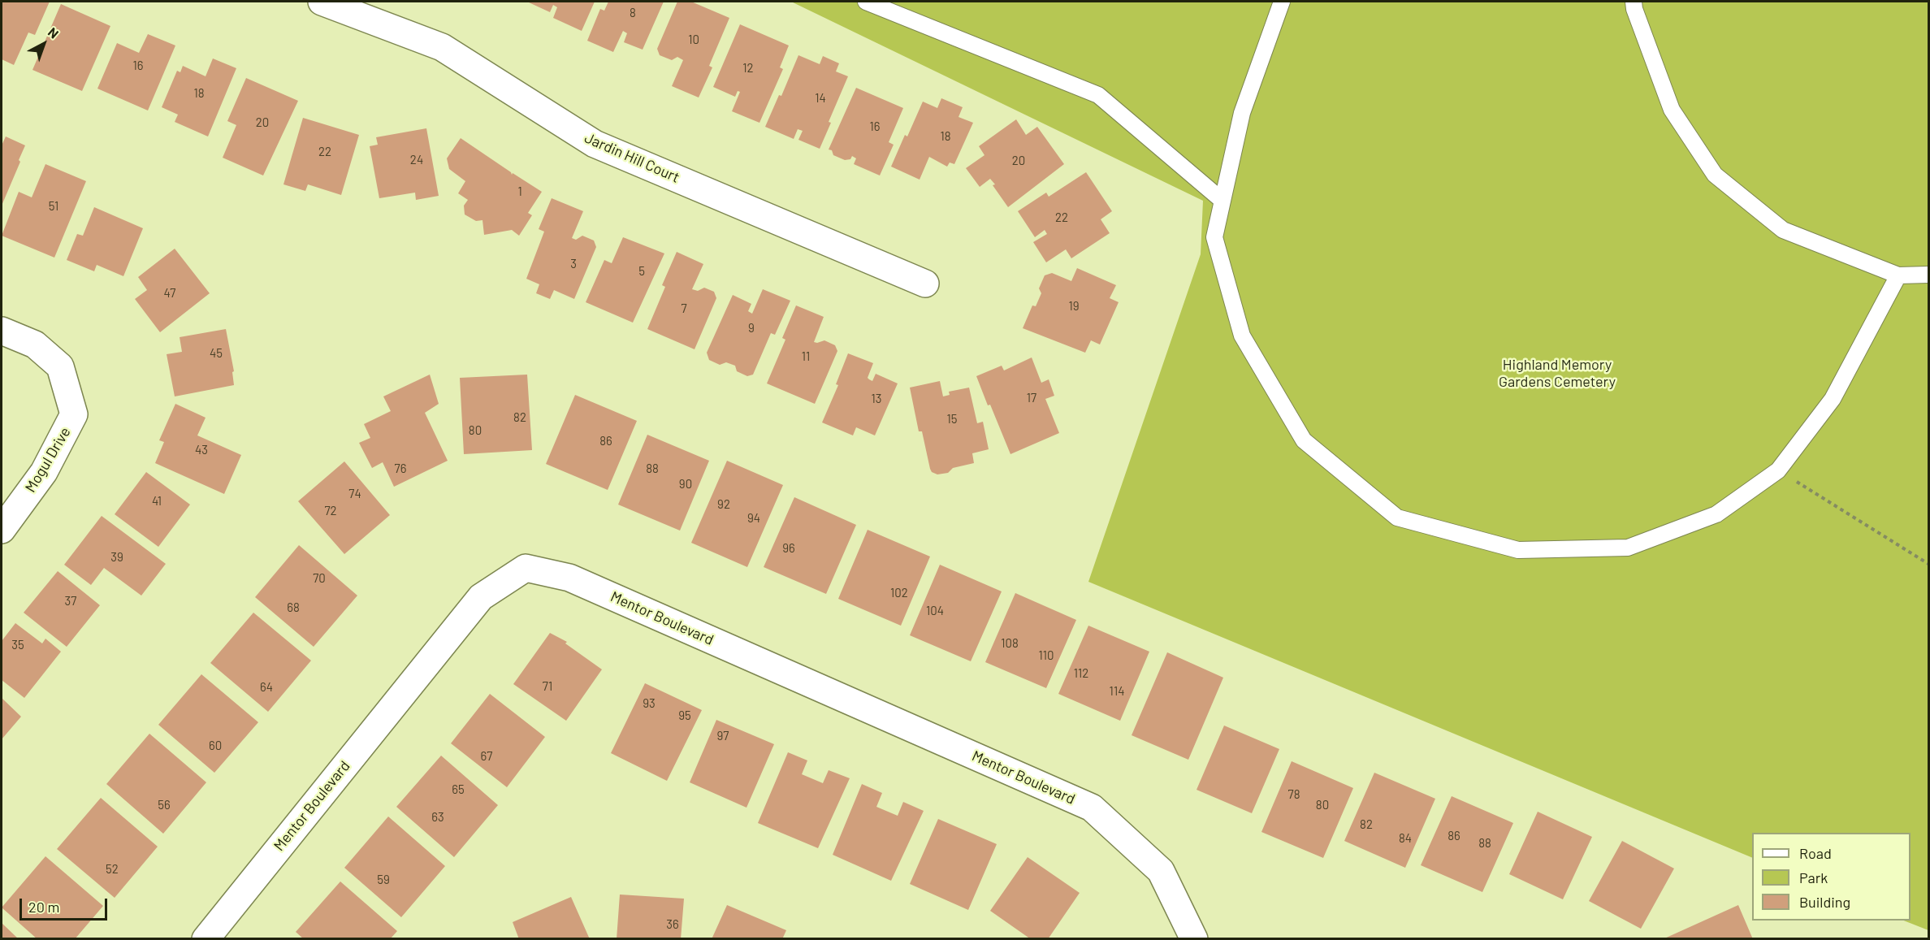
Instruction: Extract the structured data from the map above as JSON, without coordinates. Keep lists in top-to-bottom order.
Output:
{
  "streets": {
    "street": ["Jardin Hill Court", "Mogul Drive", "Mentor Boulevard"]
  },
  "parks": ["Highland Memory Gardens Cemetery"],
  "house_numbers": [
    "8",
    "10",
    "16",
    "12",
    "18",
    "14",
    "20",
    "16",
    "18",
    "22",
    "24",
    "20",
    "1",
    "51",
    "22",
    "3",
    "5",
    "47",
    "19",
    "7",
    "9",
    "45",
    "11",
    "17",
    "13",
    "82",
    "15",
    "80",
    "86",
    "43",
    "76",
    "88",
    "90",
    "74",
    "41",
    "92",
    "72",
    "94",
    "96",
    "39",
    "70",
    "102",
    "37",
    "68",
    "104",
    "108",
    "35",
    "110",
    "112",
    "71",
    "64",
    "114",
    "93",
    "95",
    "97",
    "60",
    "67",
    "65",
    "78",
    "56",
    "80",
    "63",
    "82",
    "86",
    "84",
    "88",
    "52",
    "59",
    "36"
  ],
  "legend": ["Road", "Park", "Building"],
  "scale_bar": "20 m",
  "north": "top right"
}
